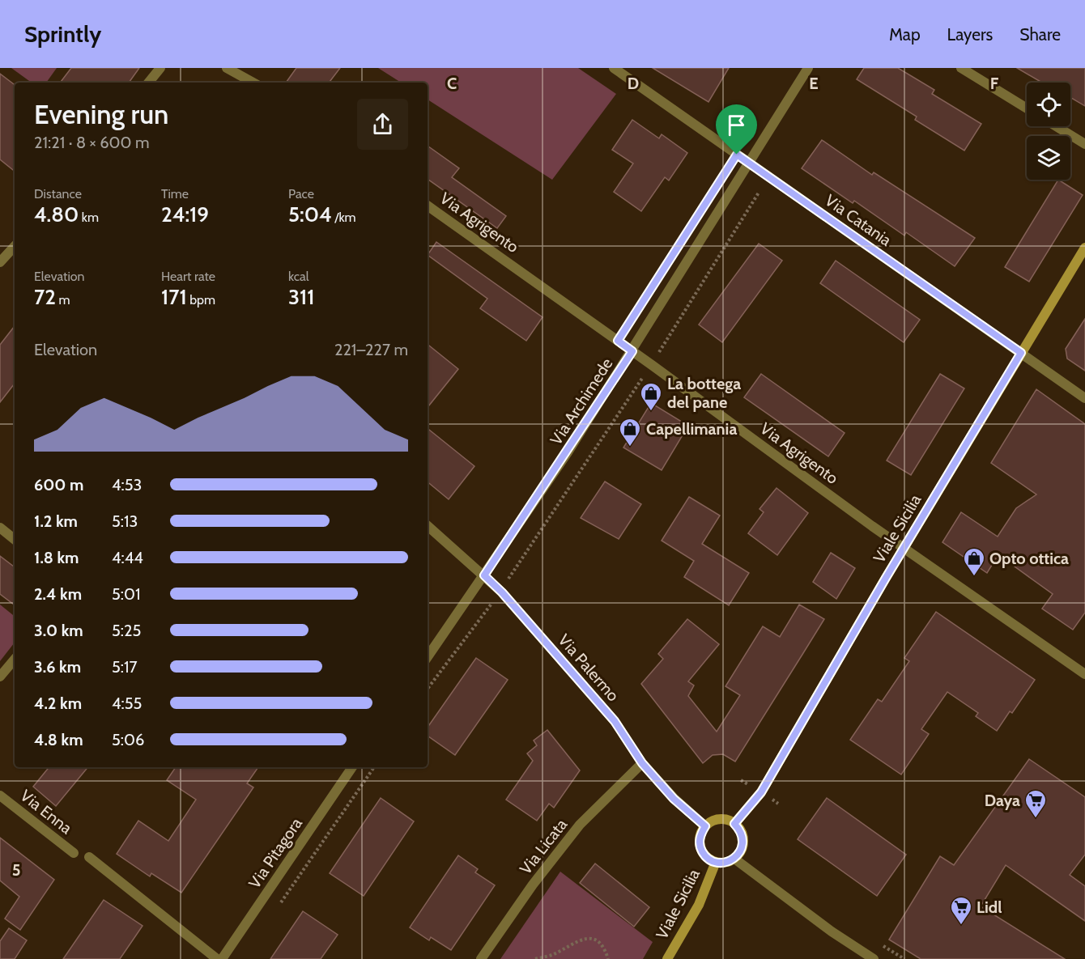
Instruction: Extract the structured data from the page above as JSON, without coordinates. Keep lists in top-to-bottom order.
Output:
{
  "streets": {
    "street": [
      "Via Catania",
      "Via Agrigento",
      "Via Archimede",
      "Viale Sicilia",
      "Via Palermo",
      "Via Enna",
      "Via Licata",
      "Via Pitagora"
    ]
  },
  "crossings": [
    ["Via Catania", "Via Archimede"],
    ["Via Catania", "Viale Sicilia"],
    ["Via Agrigento", "Via Archimede"],
    ["Via Agrigento", "Viale Sicilia"],
    ["Via Archimede", "Via Palermo"],
    ["Viale Sicilia", "Via Palermo"],
    ["Via Palermo", "Via Licata"]
  ],
  "places": {
    "shop": ["La bottega del pane", "Capellimania", "Opto ottica"],
    "supermarket": ["Daya", "Lidl"]
  },
  "page": {
    "header": "Sprintly",
    "nav": ["Map", "Layers", "Share"],
    "heading": ["Evening run", "21:21 · 8 × 600 m"],
    "stats": [
      ["Distance", "4.80 km"],
      ["Time", "24:19"],
      ["Pace", "5:04 /km"],
      ["Elevation", "72 m"],
      ["Heart rate", "171 bpm"],
      ["kcal", "311"]
    ],
    "chart": ["Elevation", "221–227 m"],
    "list": [
      {
        "name": "600 m",
        "note": "4:53"
      },
      {
        "name": "1.2 km",
        "note": "5:13"
      },
      {
        "name": "1.8 km",
        "note": "4:44"
      },
      {
        "name": "2.4 km",
        "note": "5:01"
      },
      {
        "name": "3.0 km",
        "note": "5:25"
      },
      {
        "name": "3.6 km",
        "note": "5:17"
      },
      {
        "name": "4.2 km",
        "note": "4:55"
      },
      {
        "name": "4.8 km",
        "note": "5:06"
      }
    ]
  },
  "grid": {
    "columns": [
      "C",
      "D",
      "E",
      "F"
    ],
    "rows": ["5"]
  }
}
